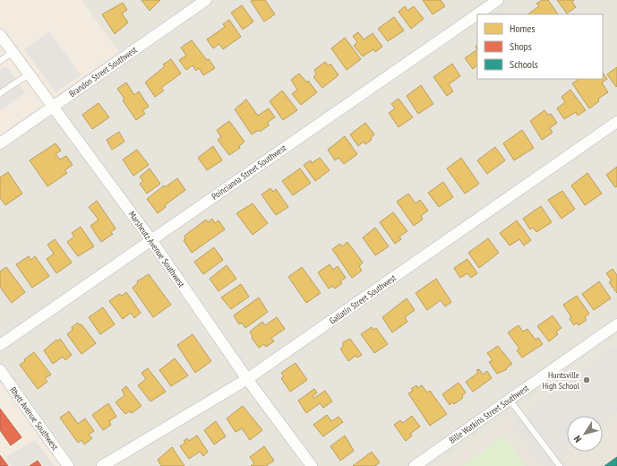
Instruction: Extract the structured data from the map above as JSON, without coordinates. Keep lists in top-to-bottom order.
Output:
{
  "streets": {
    "street": [
      "Brandon Street Southwest",
      "Poincianna Street Southwest",
      "Marsheutz Avenue Southwest",
      "Gallatin Street Southwest",
      "Bille Watkins Street Southwest",
      "Rhett Avenue Southwest"
    ]
  },
  "crossings": [
    ["Brandon Street Southwest", "Marsheutz Avenue Southwest"],
    ["Poincianna Street Southwest", "Marsheutz Avenue Southwest"],
    ["Marsheutz Avenue Southwest", "Gallatin Street Southwest"]
  ],
  "places": ["Huntsville High School"],
  "legend": ["Homes", "Shops", "Schools"],
  "north": "bottom left"
}
